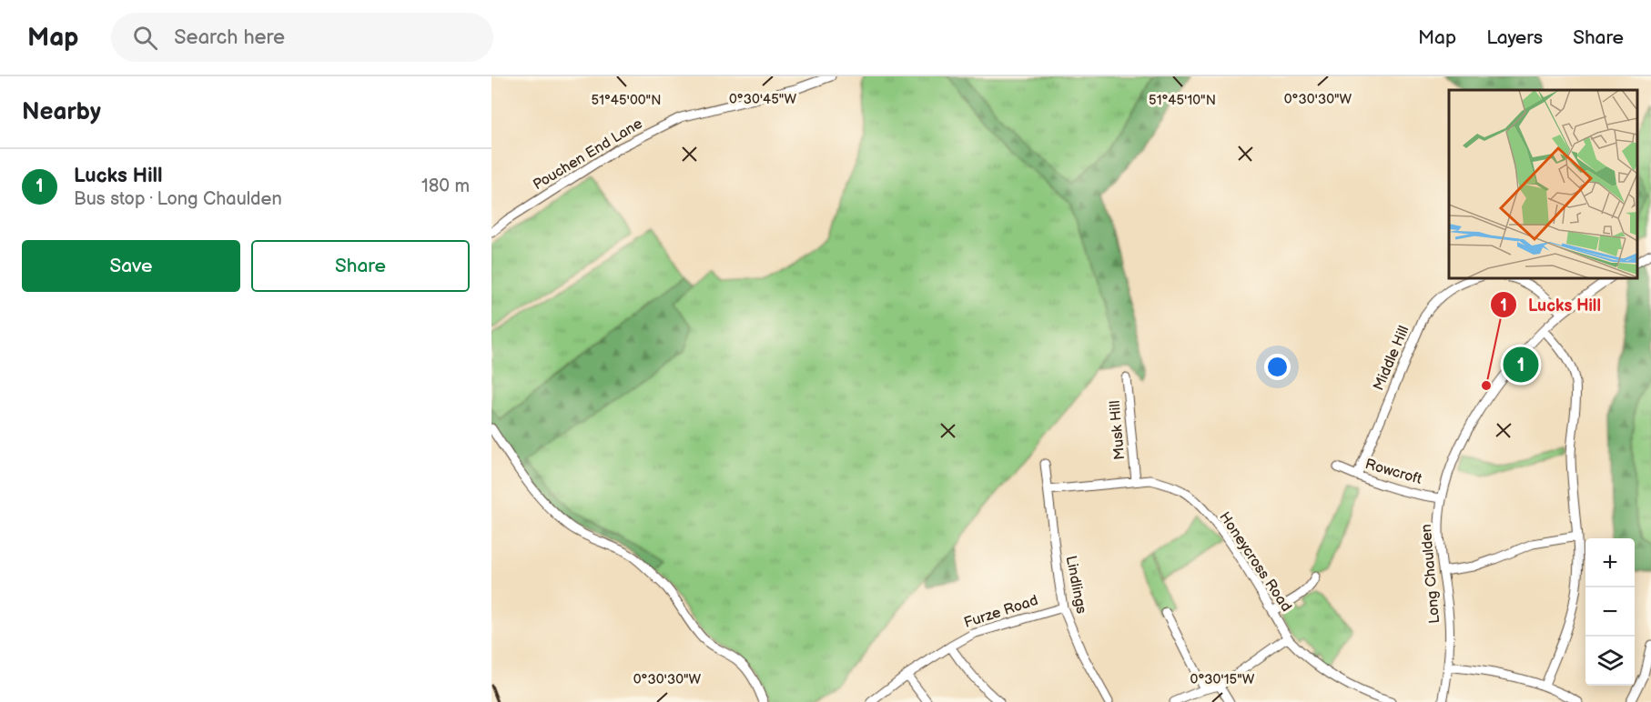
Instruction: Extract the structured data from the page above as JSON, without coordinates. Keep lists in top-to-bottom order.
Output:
{
  "streets": {
    "street": [
      "Pouchen End Lane",
      "Middle Hill",
      "Musk Hill",
      "Rowcroft",
      "Honeycross Road",
      "Long Chaulden",
      "Lindlings",
      "Furze Road"
    ]
  },
  "crossings": [
    ["Middle Hill", "Rowcroft"],
    ["Musk Hill", "Honeycross Road"],
    ["Rowcroft", "Long Chaulden"],
    ["Honeycross Road", "Lindlings"],
    ["Lindlings", "Furze Road"]
  ],
  "places": ["Lucks Hill"],
  "page": {
    "header": "Map",
    "search": "Search here",
    "nav": ["Map", "Layers", "Share"],
    "heading": "Nearby",
    "list": [
      {
        "mark": "1",
        "name": "Lucks Hill",
        "note": "Bus stop · Long Chaulden",
        "value": "180 m"
      }
    ],
    "buttons": ["Save", "Share"],
    "pins": "1",
    "map_buttons": ["+", "−"]
  },
  "coordinates": [
    "0°30'45\"W",
    "0°30'30\"W",
    "51°45'10\"N",
    "51°45'00\"N",
    "0°30'15\"W"
  ]
}
